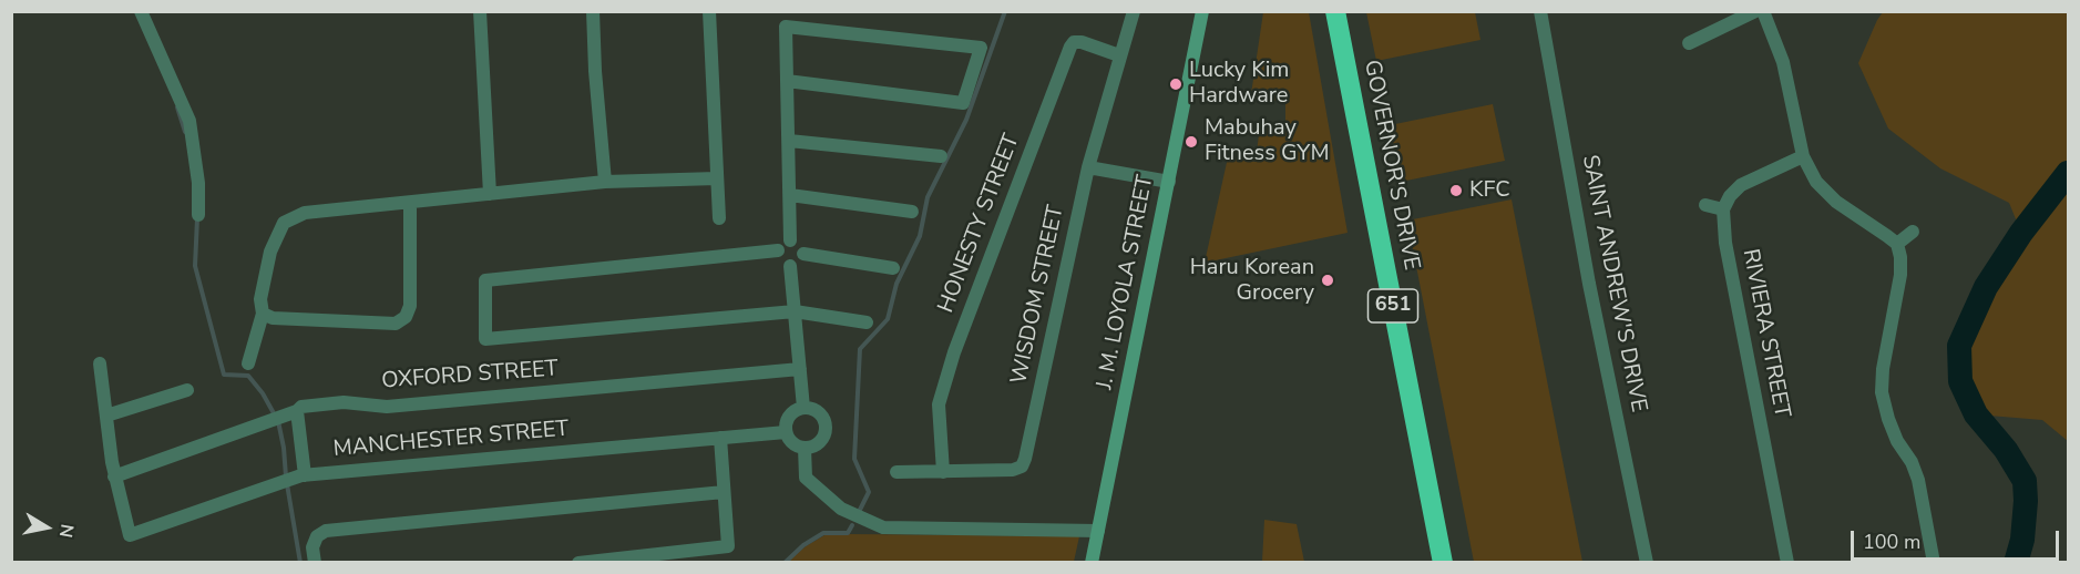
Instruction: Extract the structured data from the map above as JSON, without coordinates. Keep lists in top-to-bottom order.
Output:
{
  "streets": {
    "highway": ["GOVERNOR'S DRIVE", "651"],
    "main road": ["J. M. LOYOLA STREET"],
    "street": [
      "HONESTY STREET",
      "SAINT ANDREW'S DRIVE",
      "WISDOM STREET",
      "RIVIERA STREET",
      "OXFORD STREET",
      "MANCHESTER STREET"
    ]
  },
  "crossings": [
    ["HONESTY STREET", "WISDOM STREET"],
    ["OXFORD STREET", "MANCHESTER STREET"]
  ],
  "places": [
    "Lucky Kim Hardware",
    "Mabuhay Fitness GYM",
    "KFC",
    "Haru Korean Grocery"
  ],
  "scale_bar": "100 m",
  "north": "right"
}
